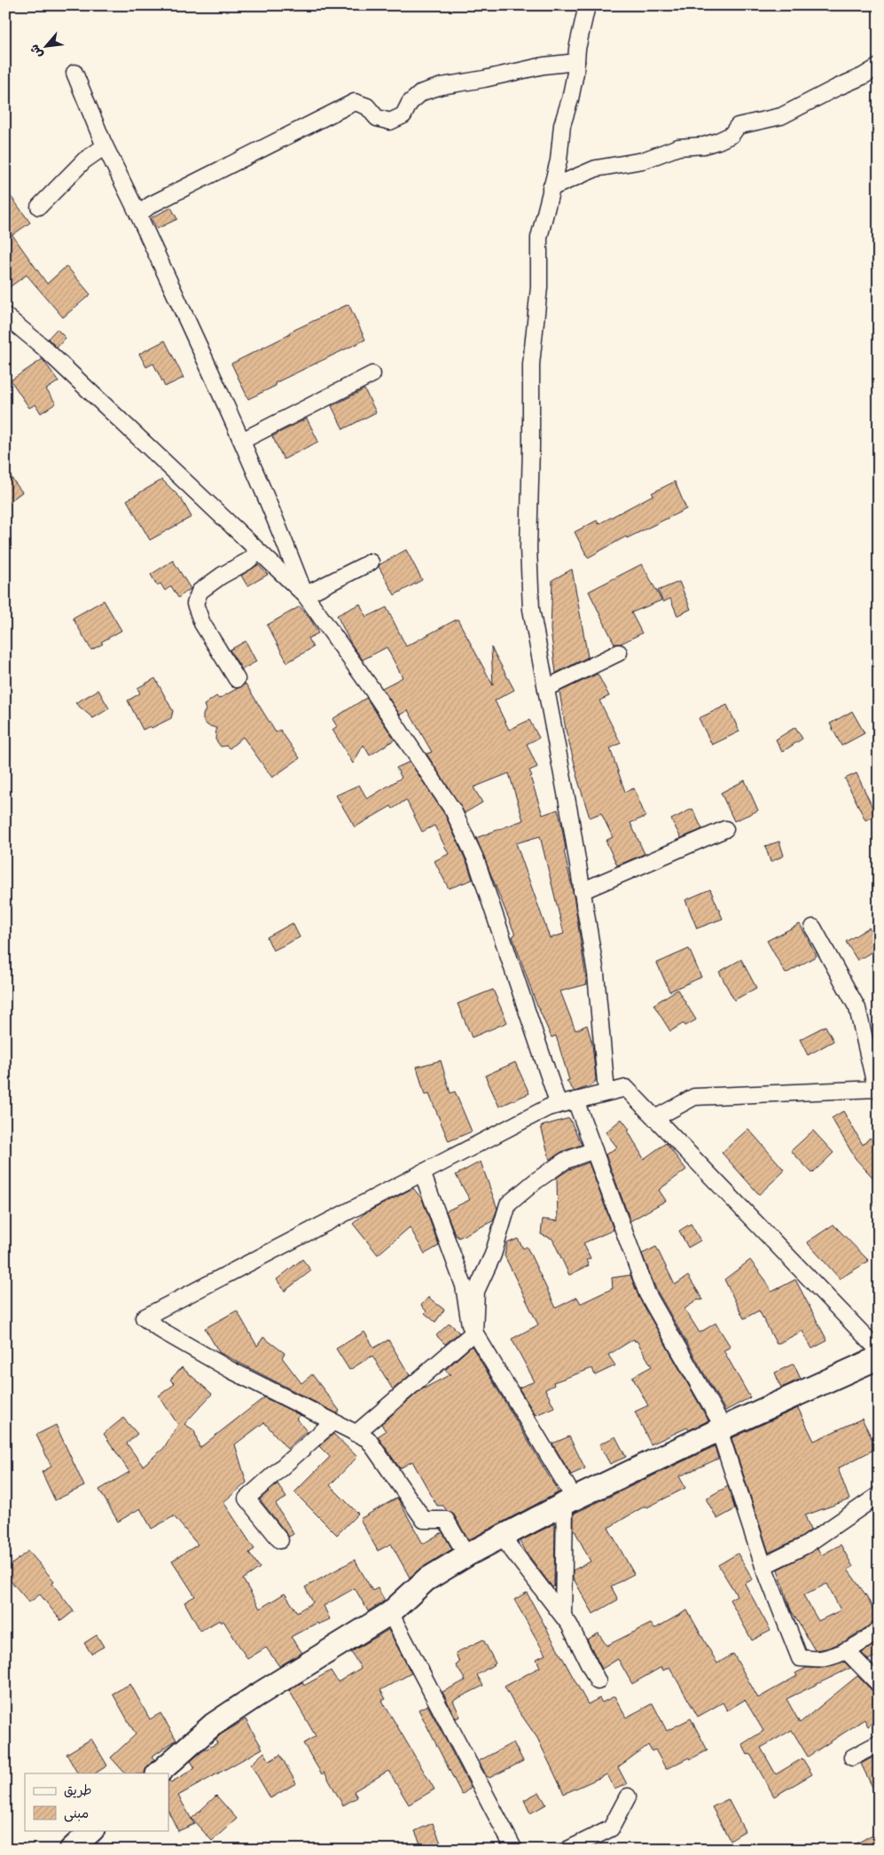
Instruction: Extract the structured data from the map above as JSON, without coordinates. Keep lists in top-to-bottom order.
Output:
{
  "legend": ["طريق", "مبنى"],
  "north": "bottom left"
}
